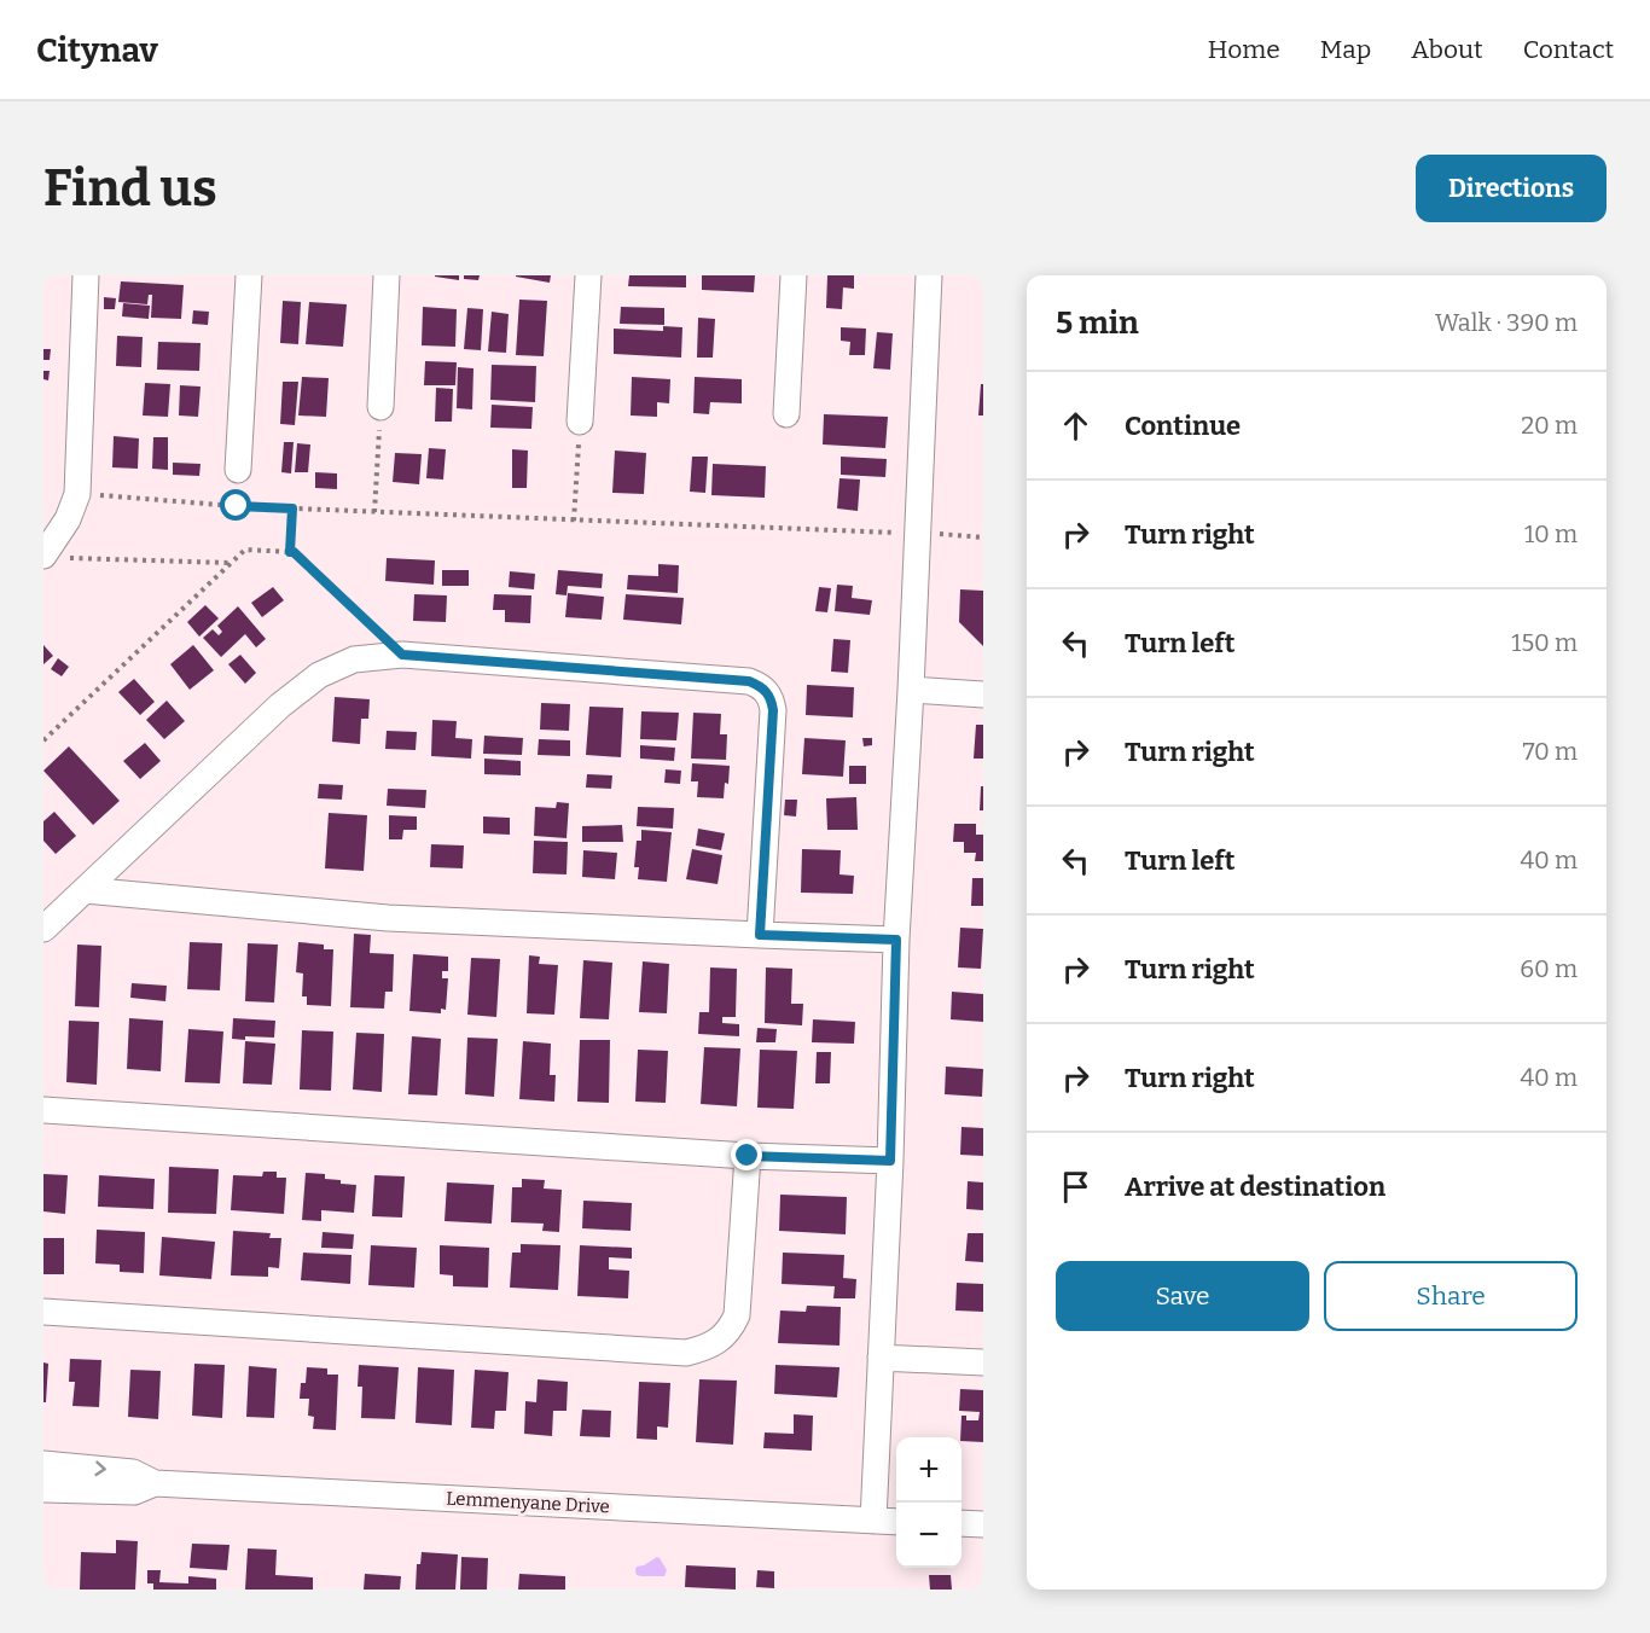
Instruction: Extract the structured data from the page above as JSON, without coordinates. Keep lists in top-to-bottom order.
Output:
{
  "streets": {
    "street": ["Lemmenyane Drive"]
  },
  "page": {
    "header": "Citynav",
    "nav": [
      "Home",
      "Map",
      "About",
      "Contact"
    ],
    "buttons": [
      "Directions",
      ["Save", "Share"]
    ],
    "title": "Find us",
    "heading": ["5 min", "Walk · 390 m"],
    "list": [
      ["Continue", "20 m"],
      ["Turn right", "10 m"],
      ["Turn left", "150 m"],
      ["Turn right", "70 m"],
      ["Turn left", "40 m"],
      ["Turn right", "60 m"],
      ["Turn right", "40 m"],
      "Arrive at destination"
    ],
    "map_buttons": ["+", "−"]
  }
}
